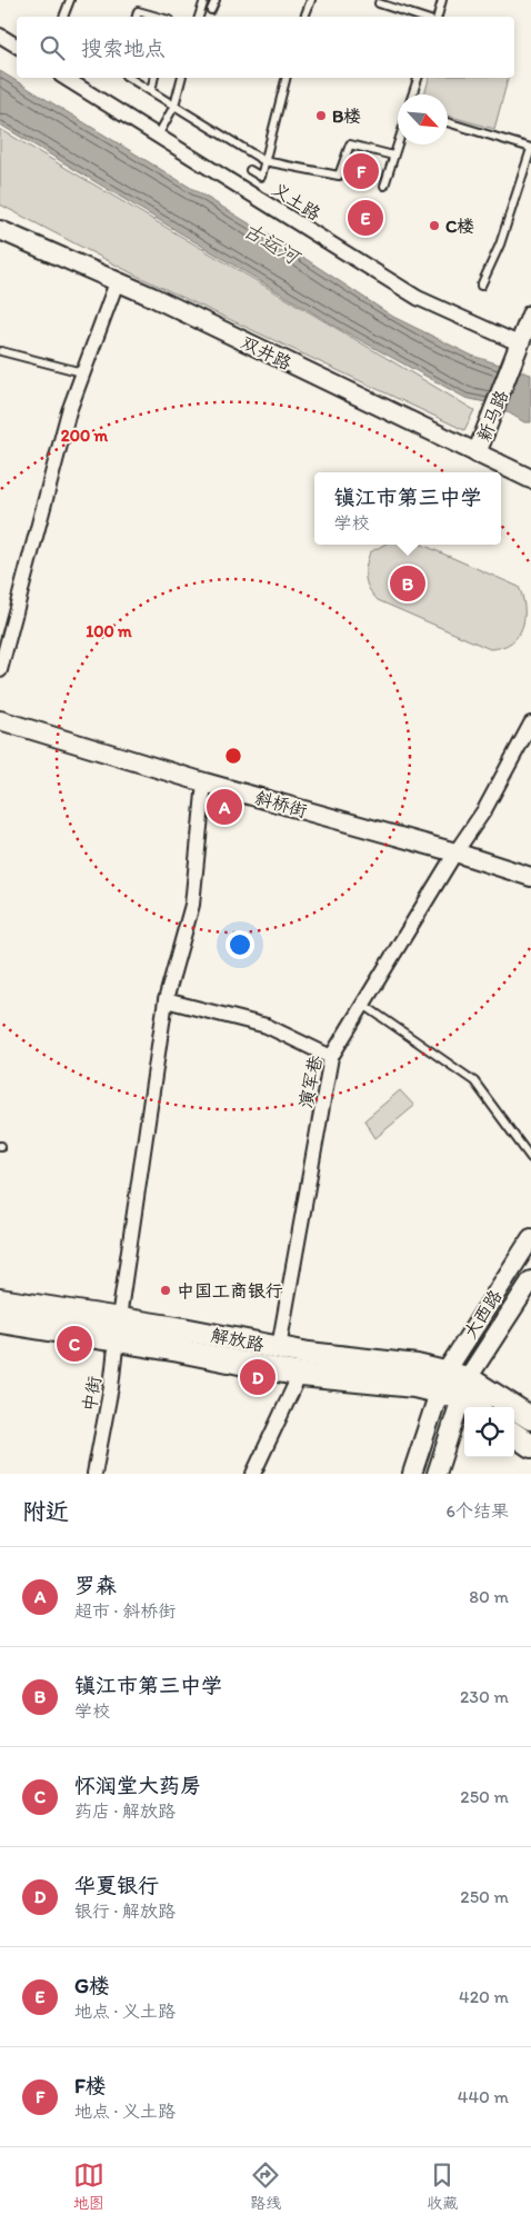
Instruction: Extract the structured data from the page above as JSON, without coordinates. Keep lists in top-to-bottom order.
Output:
{
  "streets": {
    "main road": ["解放路"],
    "street": [
      "义土路",
      "双井路",
      "新马路",
      "斜桥街",
      "演军巷",
      "大西路",
      "中街"
    ]
  },
  "crossings": [
    ["义土路", "新马路"],
    ["双井路", "新马路"],
    ["斜桥街", "演军巷"],
    ["斜桥街", "中街"],
    ["演军巷", "解放路"],
    ["大西路", "解放路"],
    ["解放路", "中街"]
  ],
  "water": ["古运河"],
  "places": ["B楼", "C楼", "中国工商银行"],
  "north": "bottom right",
  "page": {
    "search": "搜索地点",
    "pins": [
      "F",
      "E",
      "B",
      "A",
      "C",
      "D"
    ],
    "popup": ["镇江市第三中学", "学校"],
    "heading": ["附近", "6个结果"],
    "list": [
      {
        "mark": "A",
        "name": "罗森",
        "note": "超市 · 斜桥街",
        "value": "80 m"
      },
      {
        "mark": "B",
        "name": "镇江市第三中学",
        "note": "学校",
        "value": "230 m"
      },
      {
        "mark": "C",
        "name": "怀润堂大药房",
        "note": "药店 · 解放路",
        "value": "250 m"
      },
      {
        "mark": "D",
        "name": "华夏银行",
        "note": "银行 · 解放路",
        "value": "250 m"
      },
      {
        "mark": "E",
        "name": "G楼",
        "note": "地点 · 义土路",
        "value": "420 m"
      },
      {
        "mark": "F",
        "name": "F楼",
        "note": "地点 · 义土路",
        "value": "440 m"
      }
    ],
    "nav": ["地图", "路线", "收藏"]
  },
  "rings": ["200 m", "100 m"]
}
